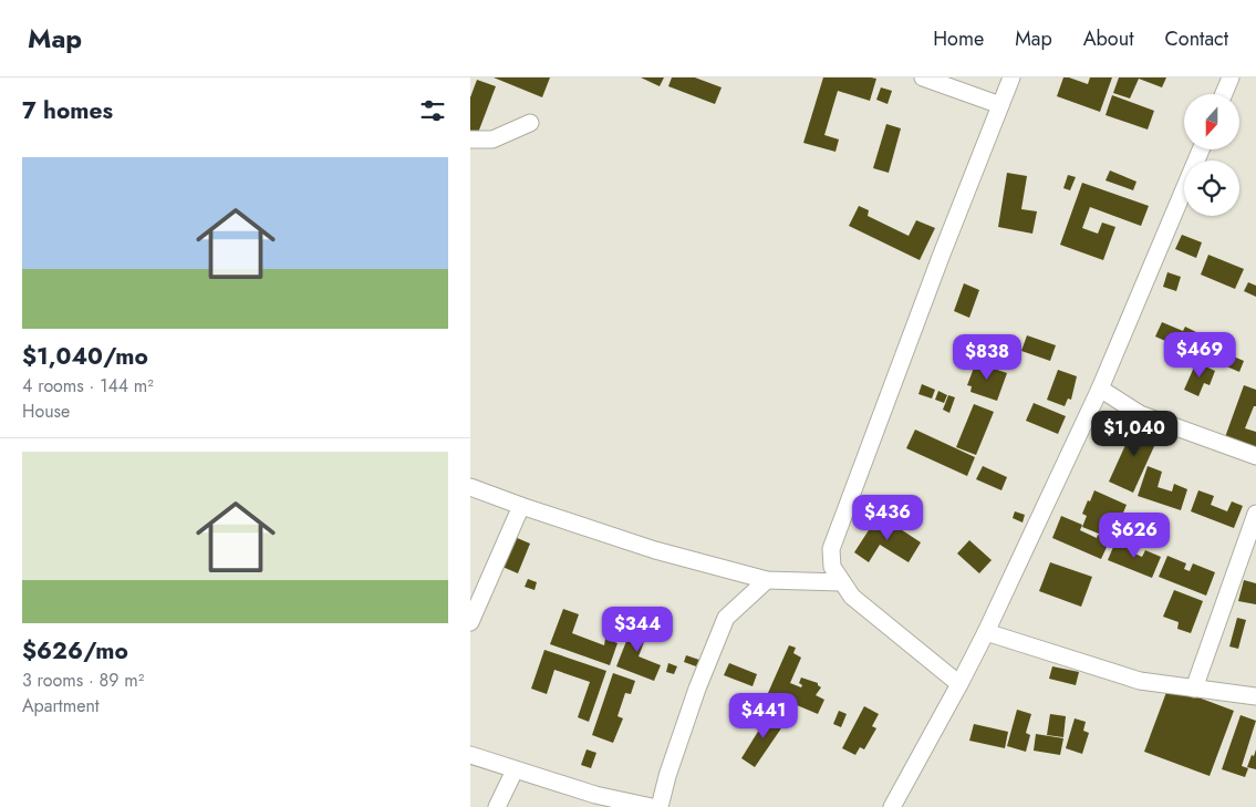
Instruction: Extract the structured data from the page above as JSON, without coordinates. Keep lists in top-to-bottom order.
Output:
{
  "north": "bottom",
  "page": {
    "header": "Map",
    "nav": [
      "Home",
      "Map",
      "About",
      "Contact"
    ],
    "heading": "7 homes",
    "list": [
      {
        "name": "$1,040/mo",
        "note": "4 rooms · 144 m² · House"
      },
      {
        "name": "$626/mo",
        "note": "3 rooms · 89 m² · Apartment"
      }
    ],
    "price": [
      "$469",
      "$838",
      "$1,040",
      "$436",
      "$626",
      "$344",
      "$441"
    ]
  }
}
